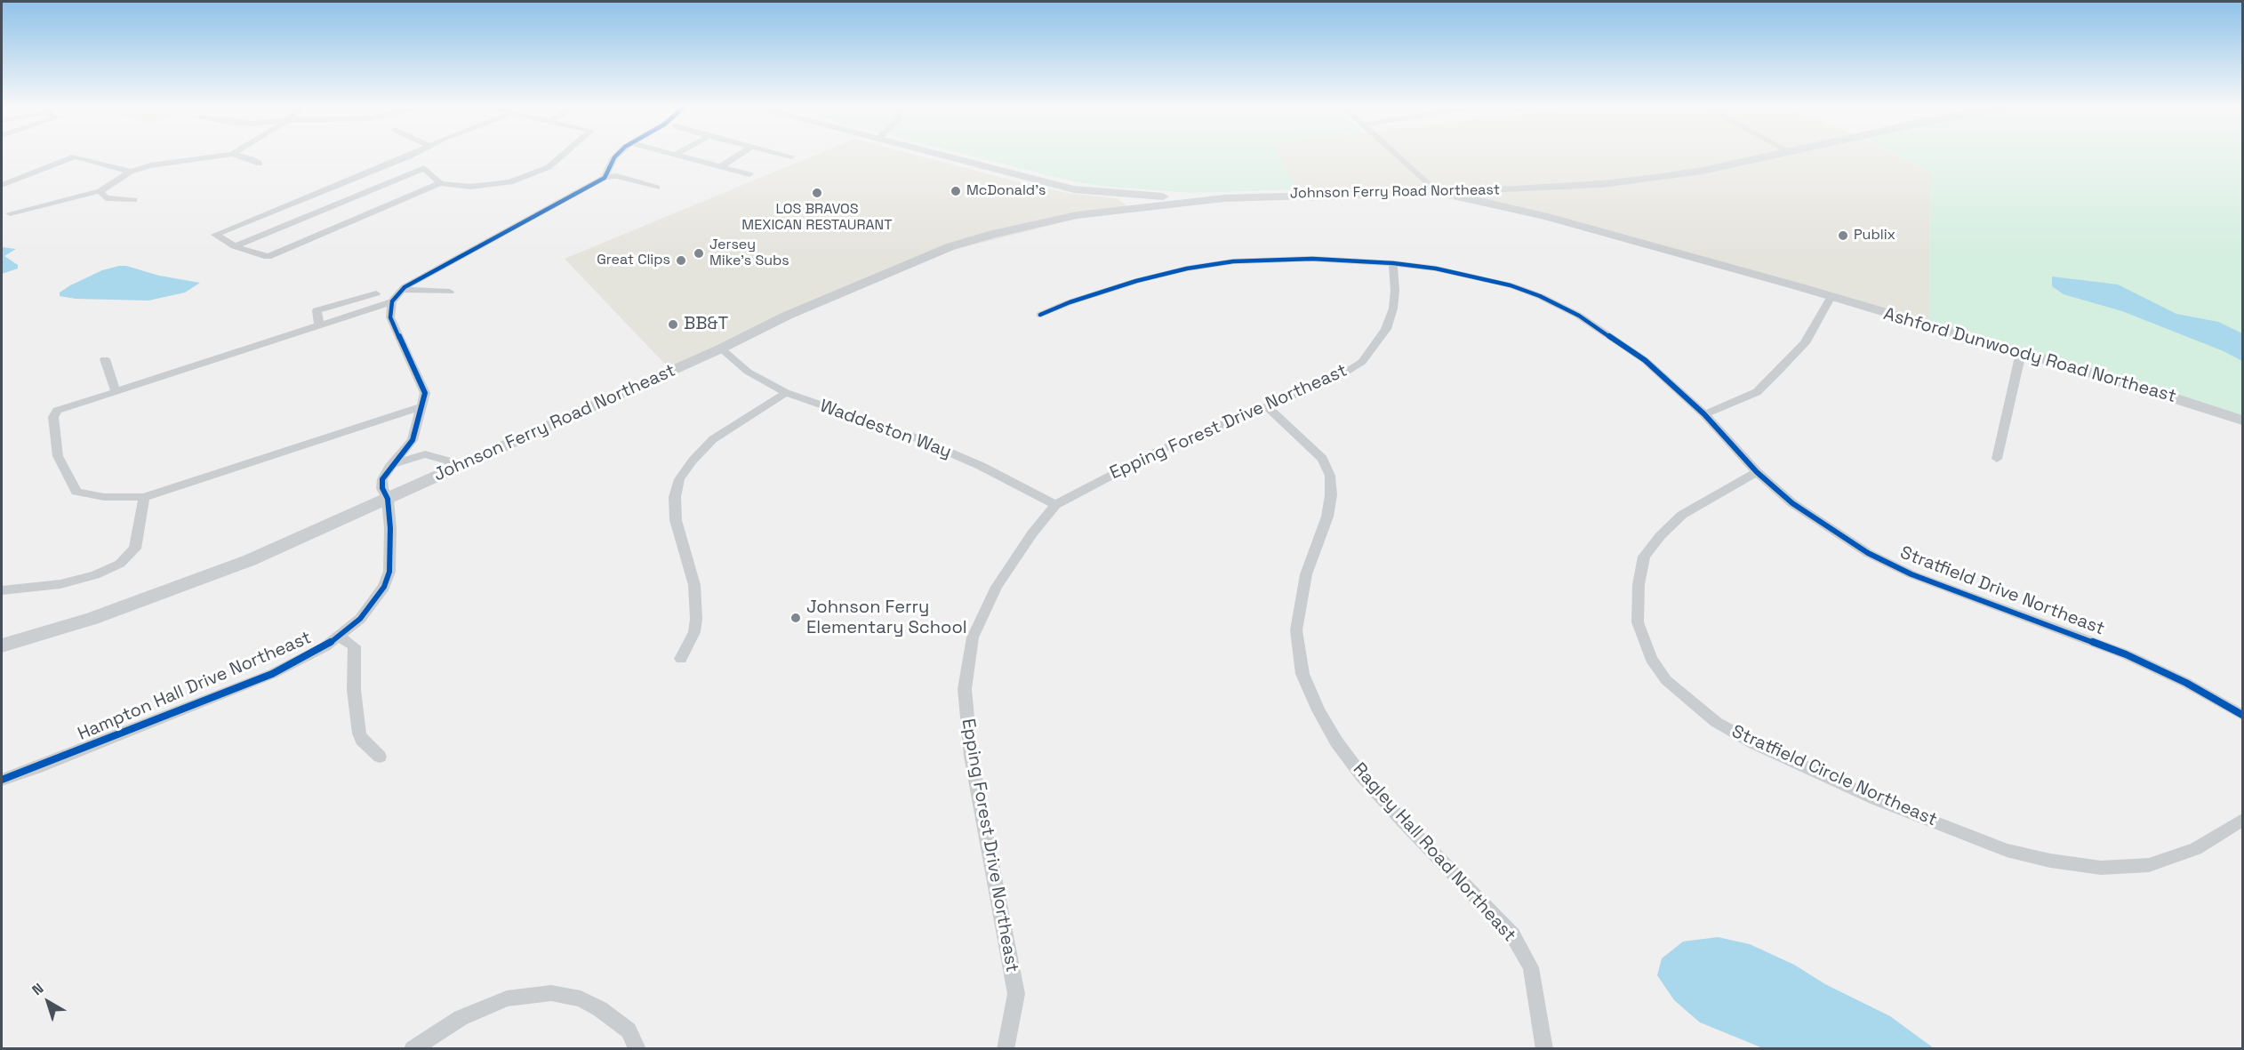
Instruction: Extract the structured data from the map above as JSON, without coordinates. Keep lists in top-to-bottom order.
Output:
{
  "streets": {
    "main road": ["Johnson Ferry Road Northeast", "Ashford Dunwoody Road Northeast"],
    "street": [
      "Epping Forest Drive Northeast",
      "Waddeston Way",
      "Stratfield Drive Northeast",
      "Hampton Hall Drive Northeast",
      "Stratfield Circle Northeast",
      "Ragley Hall Road Northeast"
    ]
  },
  "crossings": [
    ["Johnson Ferry Road Northeast", "Ashford Dunwoody Road Northeast"],
    ["Johnson Ferry Road Northeast", "Waddeston Way"],
    ["Johnson Ferry Road Northeast", "Hampton Hall Drive Northeast"],
    ["Epping Forest Drive Northeast", "Waddeston Way"],
    ["Epping Forest Drive Northeast", "Stratfield Drive Northeast"],
    ["Epping Forest Drive Northeast", "Ragley Hall Road Northeast"],
    ["Stratfield Drive Northeast", "Stratfield Circle Northeast"]
  ],
  "places": [
    "McDonald's",
    "LOS BRAVOS MEXICAN RESTAURANT",
    "Publix",
    "Jersey Mike's Subs",
    "Great Clips",
    "BB&T",
    "Johnson Ferry Elementary School"
  ],
  "north": "top left"
}
